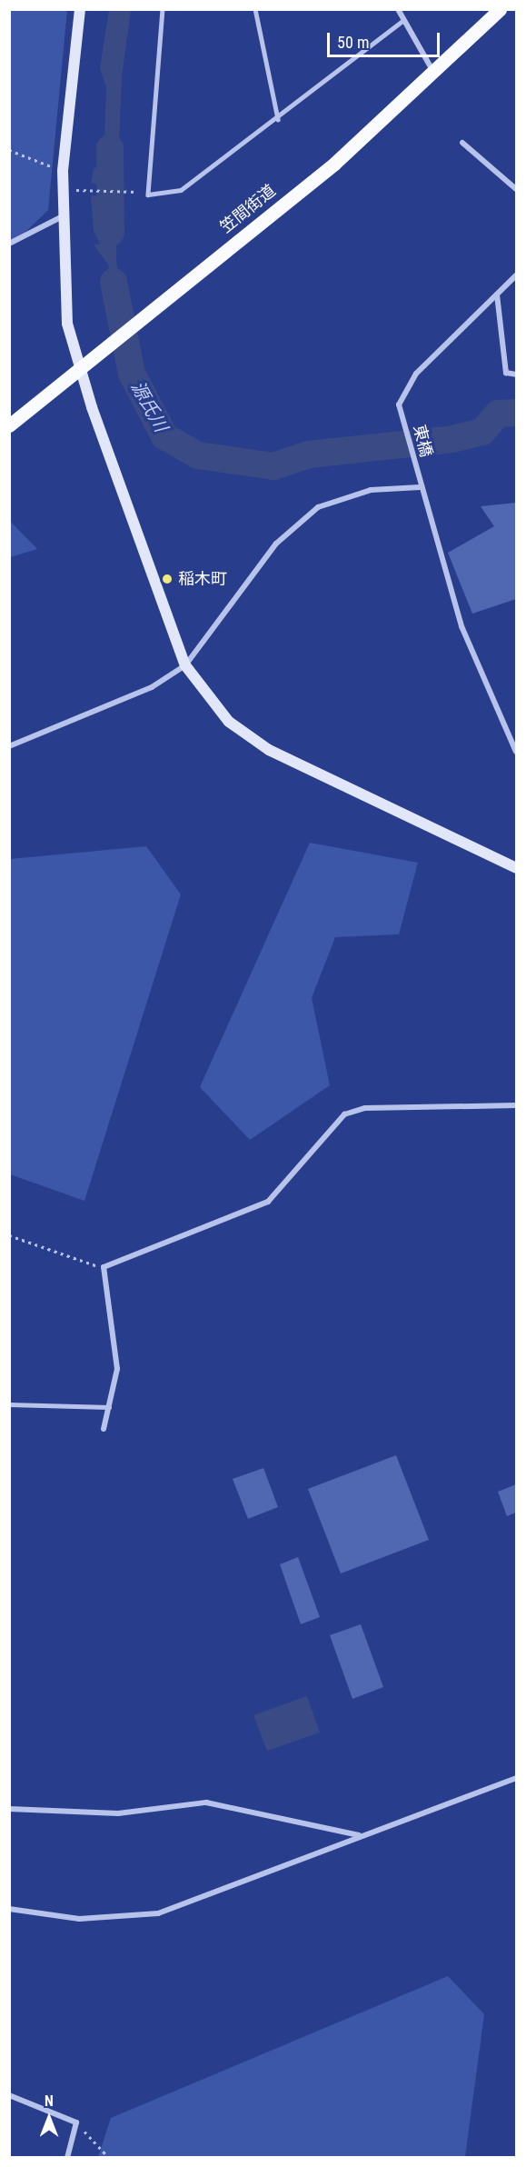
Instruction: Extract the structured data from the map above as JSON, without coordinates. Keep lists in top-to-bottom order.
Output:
{
  "streets": {
    "main road": ["笠間街道"],
    "street": ["東橋"]
  },
  "water": ["源氏川"],
  "places": ["稲木町"],
  "scale_bar": "50 m",
  "north": "top"
}
